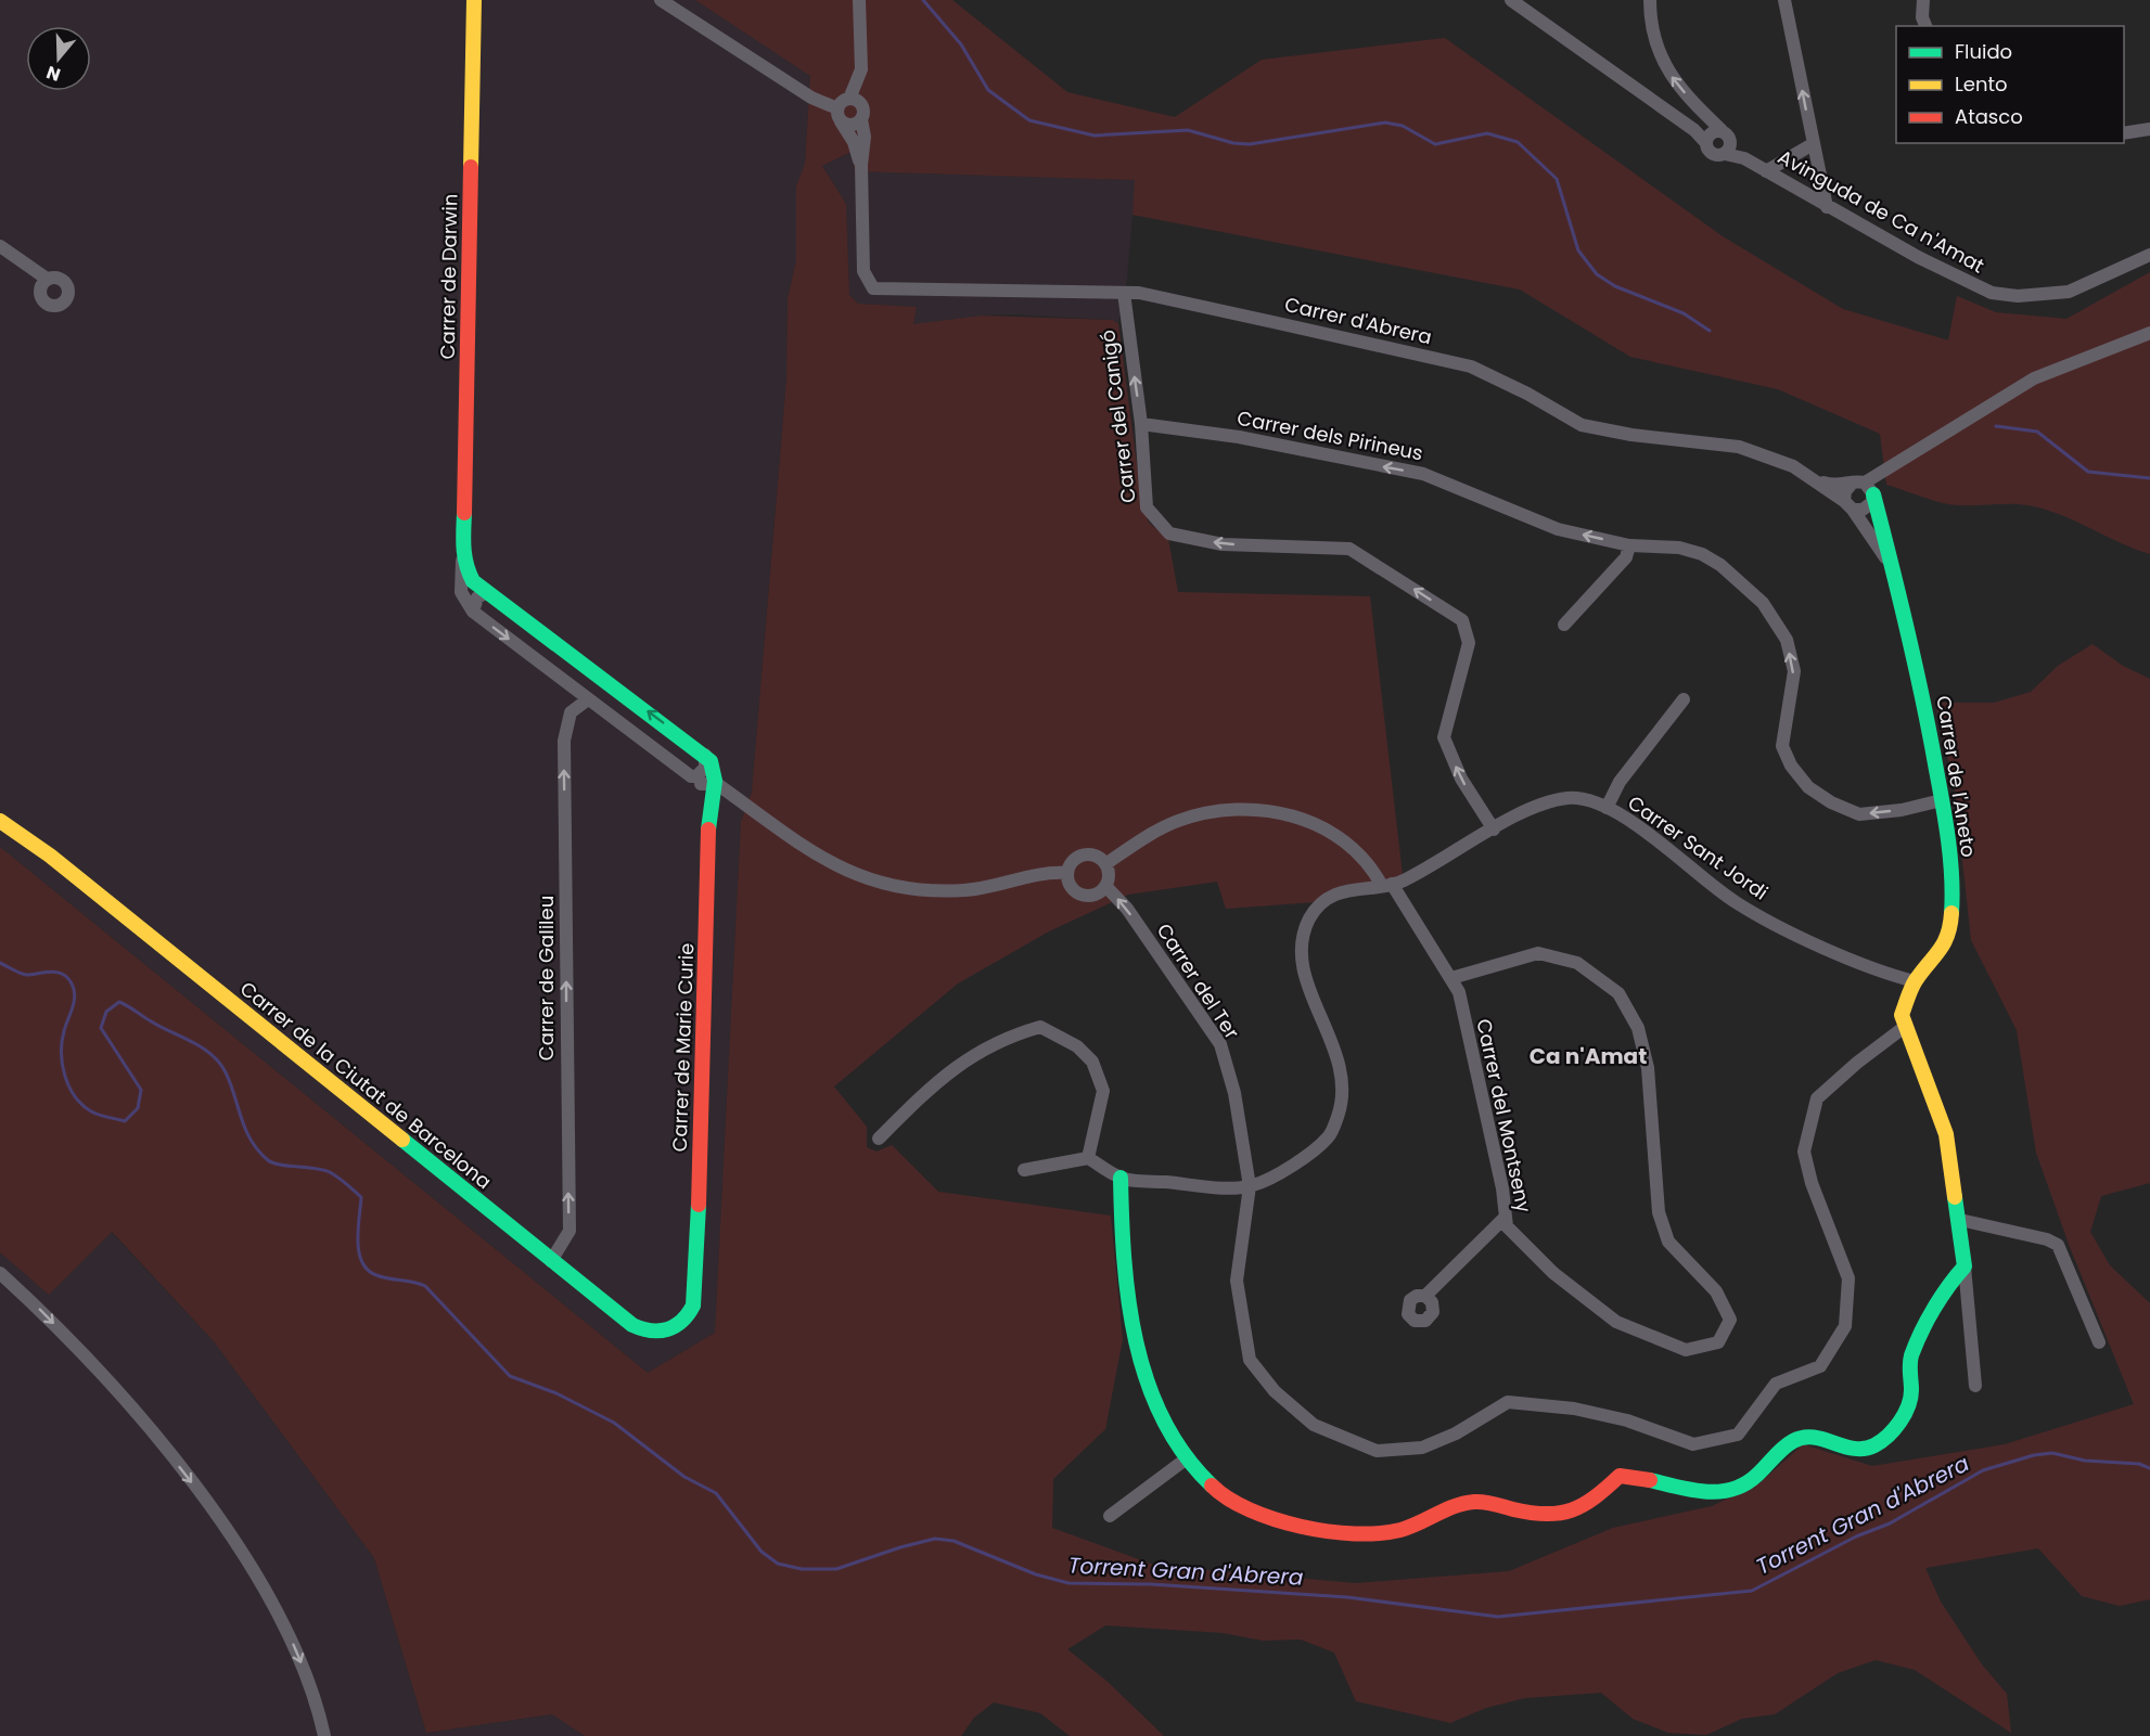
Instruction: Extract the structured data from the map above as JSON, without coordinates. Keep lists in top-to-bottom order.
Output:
{
  "streets": {
    "street": [
      "Avinguda de Ca n'Amat",
      "Carrer de Darwin",
      "Carrer d'Abrera",
      "Carrer del Canigó",
      "Carrer dels Pirineus",
      "Carrer de l'Aneto",
      "Carrer Sant Jordi",
      "Carrer de Galileu",
      "Carrer del Ter",
      "Carrer de Marie Curie",
      "Carrer de la Ciutat de Barcelona",
      "Carrer del Montseny"
    ]
  },
  "crossings": [
    ["Carrer d'Abrera", "Carrer del Canigó"],
    ["Carrer d'Abrera", "Carrer de l'Aneto"],
    ["Carrer del Canigó", "Carrer dels Pirineus"],
    ["Carrer del Canigó", "Carrer Sant Jordi"],
    ["Carrer dels Pirineus", "Carrer de l'Aneto"],
    ["Carrer de l'Aneto", "Carrer Sant Jordi"],
    ["Carrer Sant Jordi", "Carrer del Ter"],
    ["Carrer Sant Jordi", "Carrer del Montseny"],
    ["Carrer de Galileu", "Carrer de la Ciutat de Barcelona"],
    ["Carrer del Ter", "Carrer del Montseny"],
    ["Carrer de Marie Curie", "Carrer de la Ciutat de Barcelona"]
  ],
  "one_way": ["Carrer del Canigó", "Carrer dels Pirineus", "Carrer de Galileu"],
  "districts": ["Ca n'Amat"],
  "water": ["Torrent Gran d'Abrera"],
  "legend": ["Fluido", "Lento", "Atasco"],
  "north": "bottom"
}
